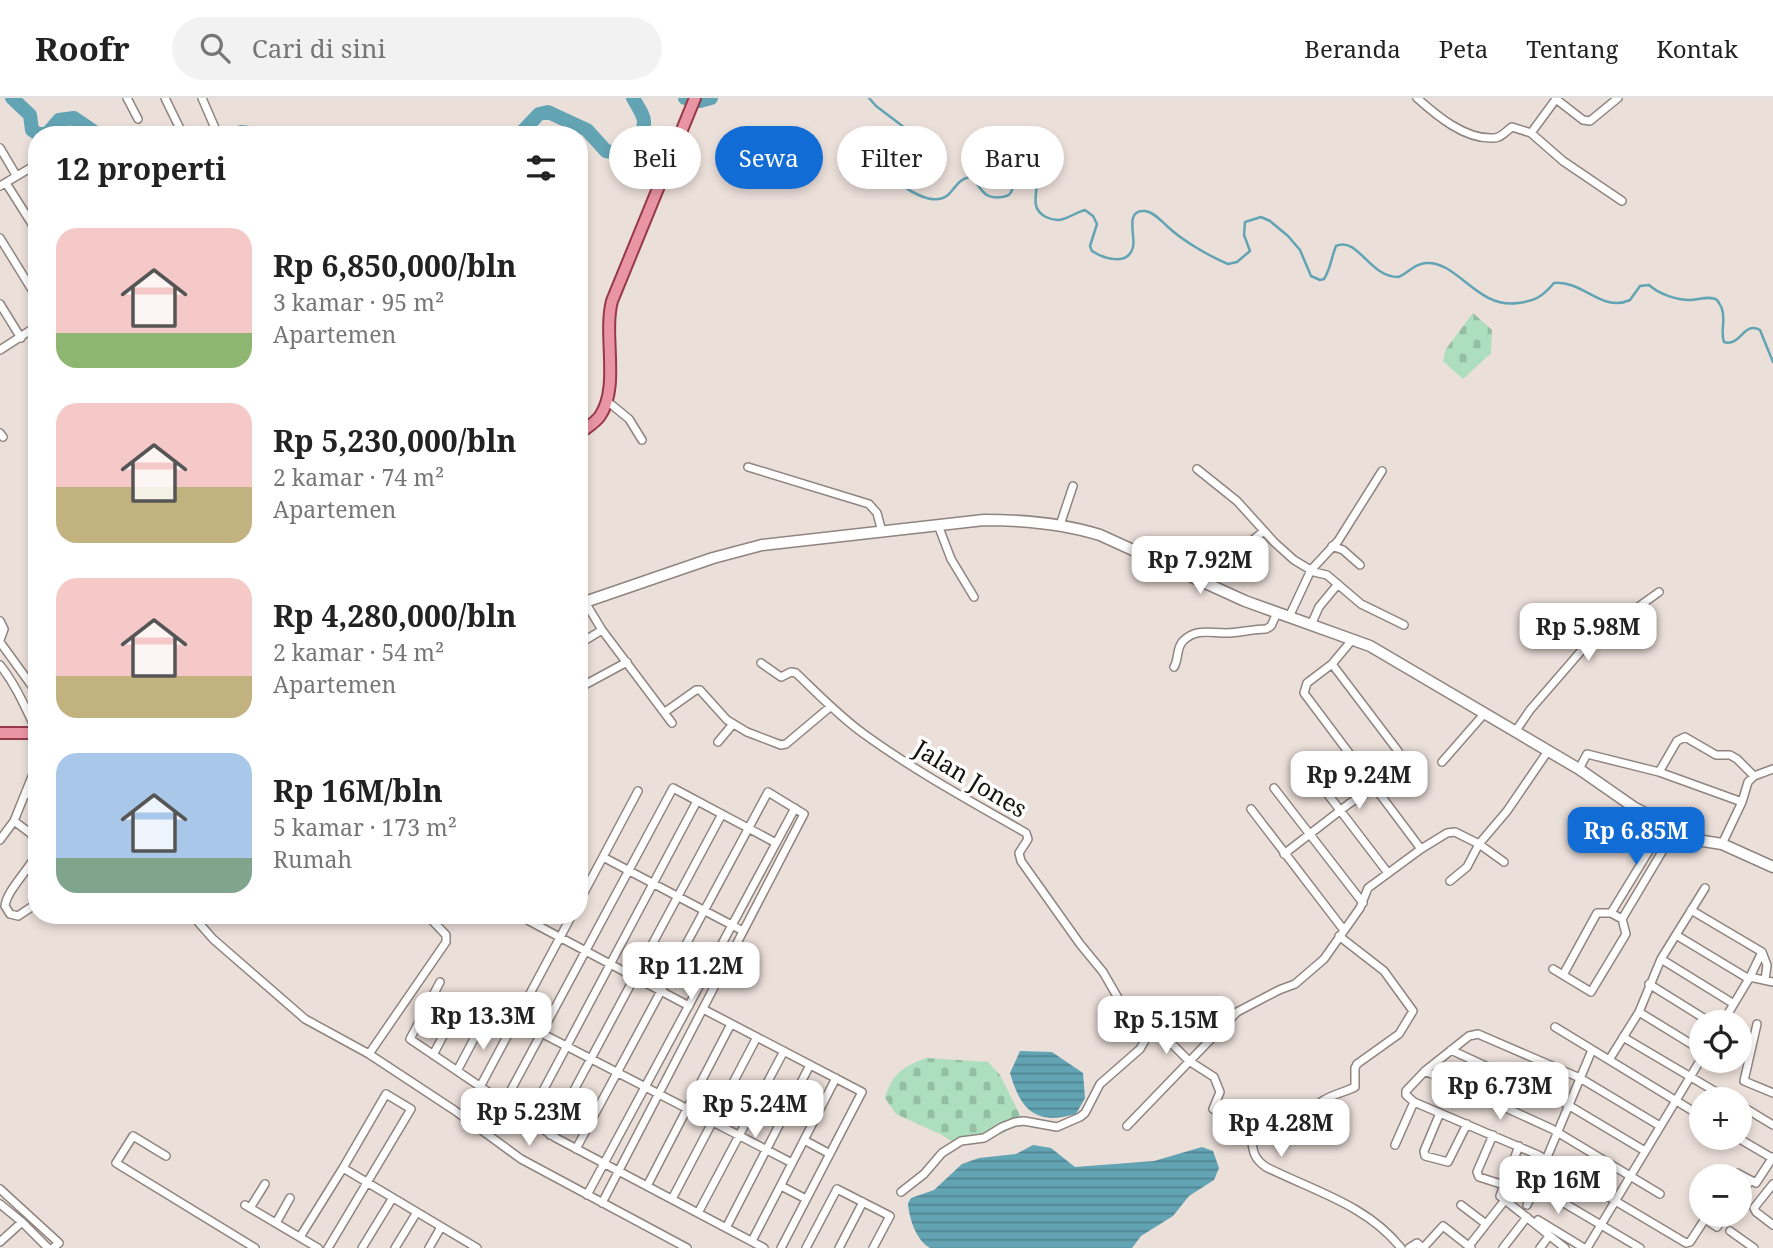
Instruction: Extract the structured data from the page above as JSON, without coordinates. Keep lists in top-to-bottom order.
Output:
{
  "streets": {
    "street": ["Jalan Jones"]
  },
  "page": {
    "header": "Roofr",
    "search": "Cari di sini",
    "nav": [
      "Beranda",
      "Peta",
      "Tentang",
      "Kontak"
    ],
    "chip": [
      "Beli",
      "Sewa",
      "Filter",
      "Baru"
    ],
    "heading": "12 properti",
    "list": [
      {
        "name": "Rp 6,850,000/bln",
        "note": "3 kamar · 95 m² · Apartemen"
      },
      {
        "name": "Rp 5,230,000/bln",
        "note": "2 kamar · 74 m² · Apartemen"
      },
      {
        "name": "Rp 4,280,000/bln",
        "note": "2 kamar · 54 m² · Apartemen"
      },
      {
        "name": "Rp 16M/bln",
        "note": "5 kamar · 173 m² · Rumah"
      }
    ],
    "price": [
      "Rp 7.92M",
      "Rp 5.98M",
      "Rp 9.24M",
      "Rp 6.85M",
      "Rp 11.2M",
      "Rp 13.3M",
      "Rp 5.15M",
      "Rp 6.73M",
      "Rp 5.24M",
      "Rp 5.23M",
      "Rp 4.28M",
      "Rp 16M"
    ],
    "map_buttons": ["+", "−"]
  }
}
